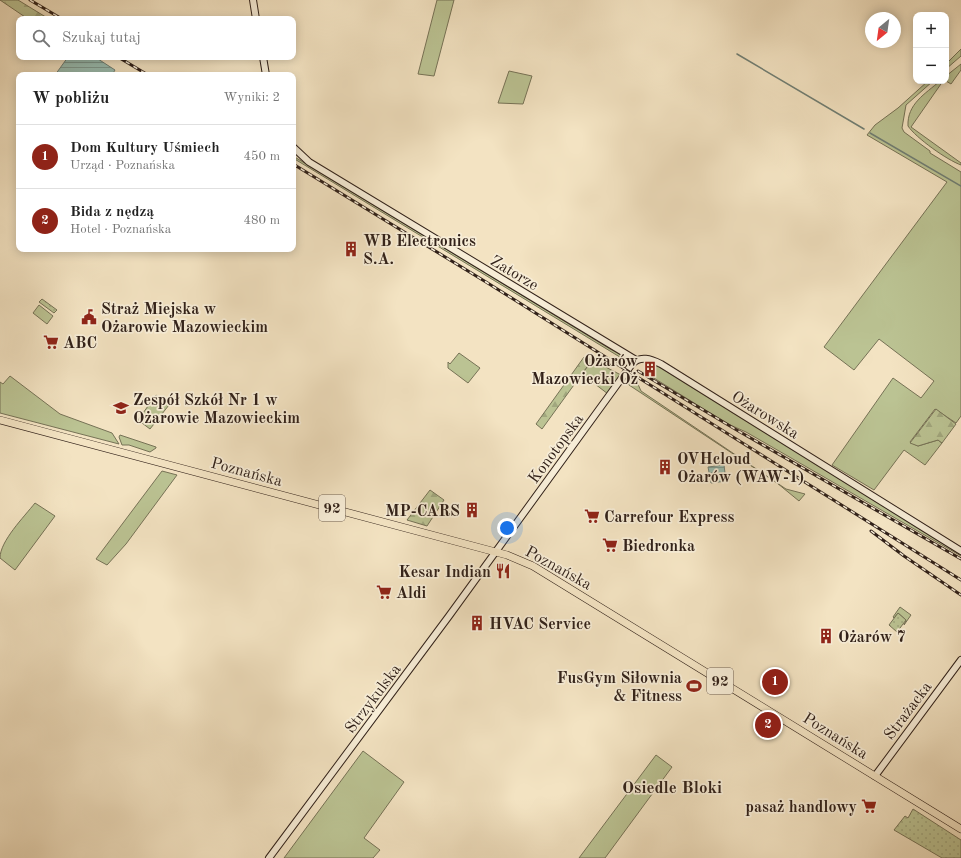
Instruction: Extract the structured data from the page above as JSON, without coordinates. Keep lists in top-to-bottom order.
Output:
{
  "streets": {
    "main road": ["Poznańska", "92"],
    "street": [
      "Zatorze",
      "Ożarowska",
      "Konotopska",
      "Strzykulska",
      "Strażacka"
    ]
  },
  "crossings": [
    ["Zatorze", "Ożarowska"],
    ["Zatorze", "Konotopska"],
    ["Ożarowska", "Konotopska"],
    ["Konotopska", "Poznańska"],
    ["Konotopska", "Strzykulska"],
    ["Poznańska", "Strzykulska"],
    ["Poznańska", "Strażacka"]
  ],
  "districts": ["Osiedle Bloki"],
  "places": {
    "building": [
      "WB Electronics S.A.",
      "Ożarów Mazowiecki Oż",
      "OVHcloud Ożarów (WAW-1)",
      "MP-CARS",
      "HVAC Service",
      "Ożarów 7"
    ],
    "public building": ["Straż Miejska w Ożarowie Mazowieckim"],
    "supermarket": [
      "ABC",
      "Carrefour Express",
      "Biedronka",
      "Aldi",
      "pasaż handlowy"
    ],
    "school or university": ["Zespół Szkół Nr 1 w Ożarowie Mazowieckim"],
    "restaurant": ["Kesar Indian"],
    "sports": ["FusGym Siłownia & Fitness"]
  },
  "north": "bottom left",
  "page": {
    "map_buttons": ["+", "−"],
    "search": "Szukaj tutaj",
    "heading": ["W pobliżu", "Wyniki: 2"],
    "list": [
      {
        "mark": "1",
        "name": "Dom Kultury Uśmiech",
        "note": "Urząd · Poznańska",
        "value": "450 m"
      },
      {
        "mark": "2",
        "name": "Bida z nędzą",
        "note": "Hotel · Poznańska",
        "value": "480 m"
      }
    ],
    "pins": ["1", "2"]
  }
}
